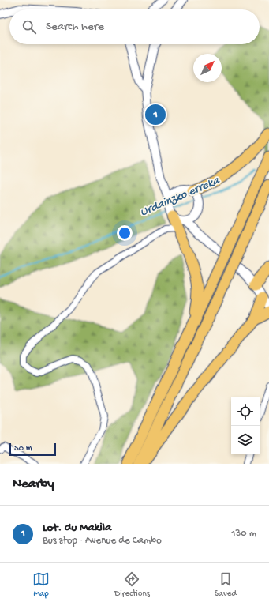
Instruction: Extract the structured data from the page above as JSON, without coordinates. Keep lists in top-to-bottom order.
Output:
{
  "water": ["Urdainzko erreka"],
  "scale_bar": "50 m",
  "north": "top right",
  "page": {
    "search": "Search here",
    "pins": "1",
    "scale": "50 m",
    "heading": "Nearby",
    "list": [
      {
        "mark": "1",
        "name": "Lot. du Makila",
        "note": "Bus stop · Avenue de Cambo",
        "value": "130 m"
      }
    ],
    "nav": ["Map", "Directions", "Saved"]
  }
}
